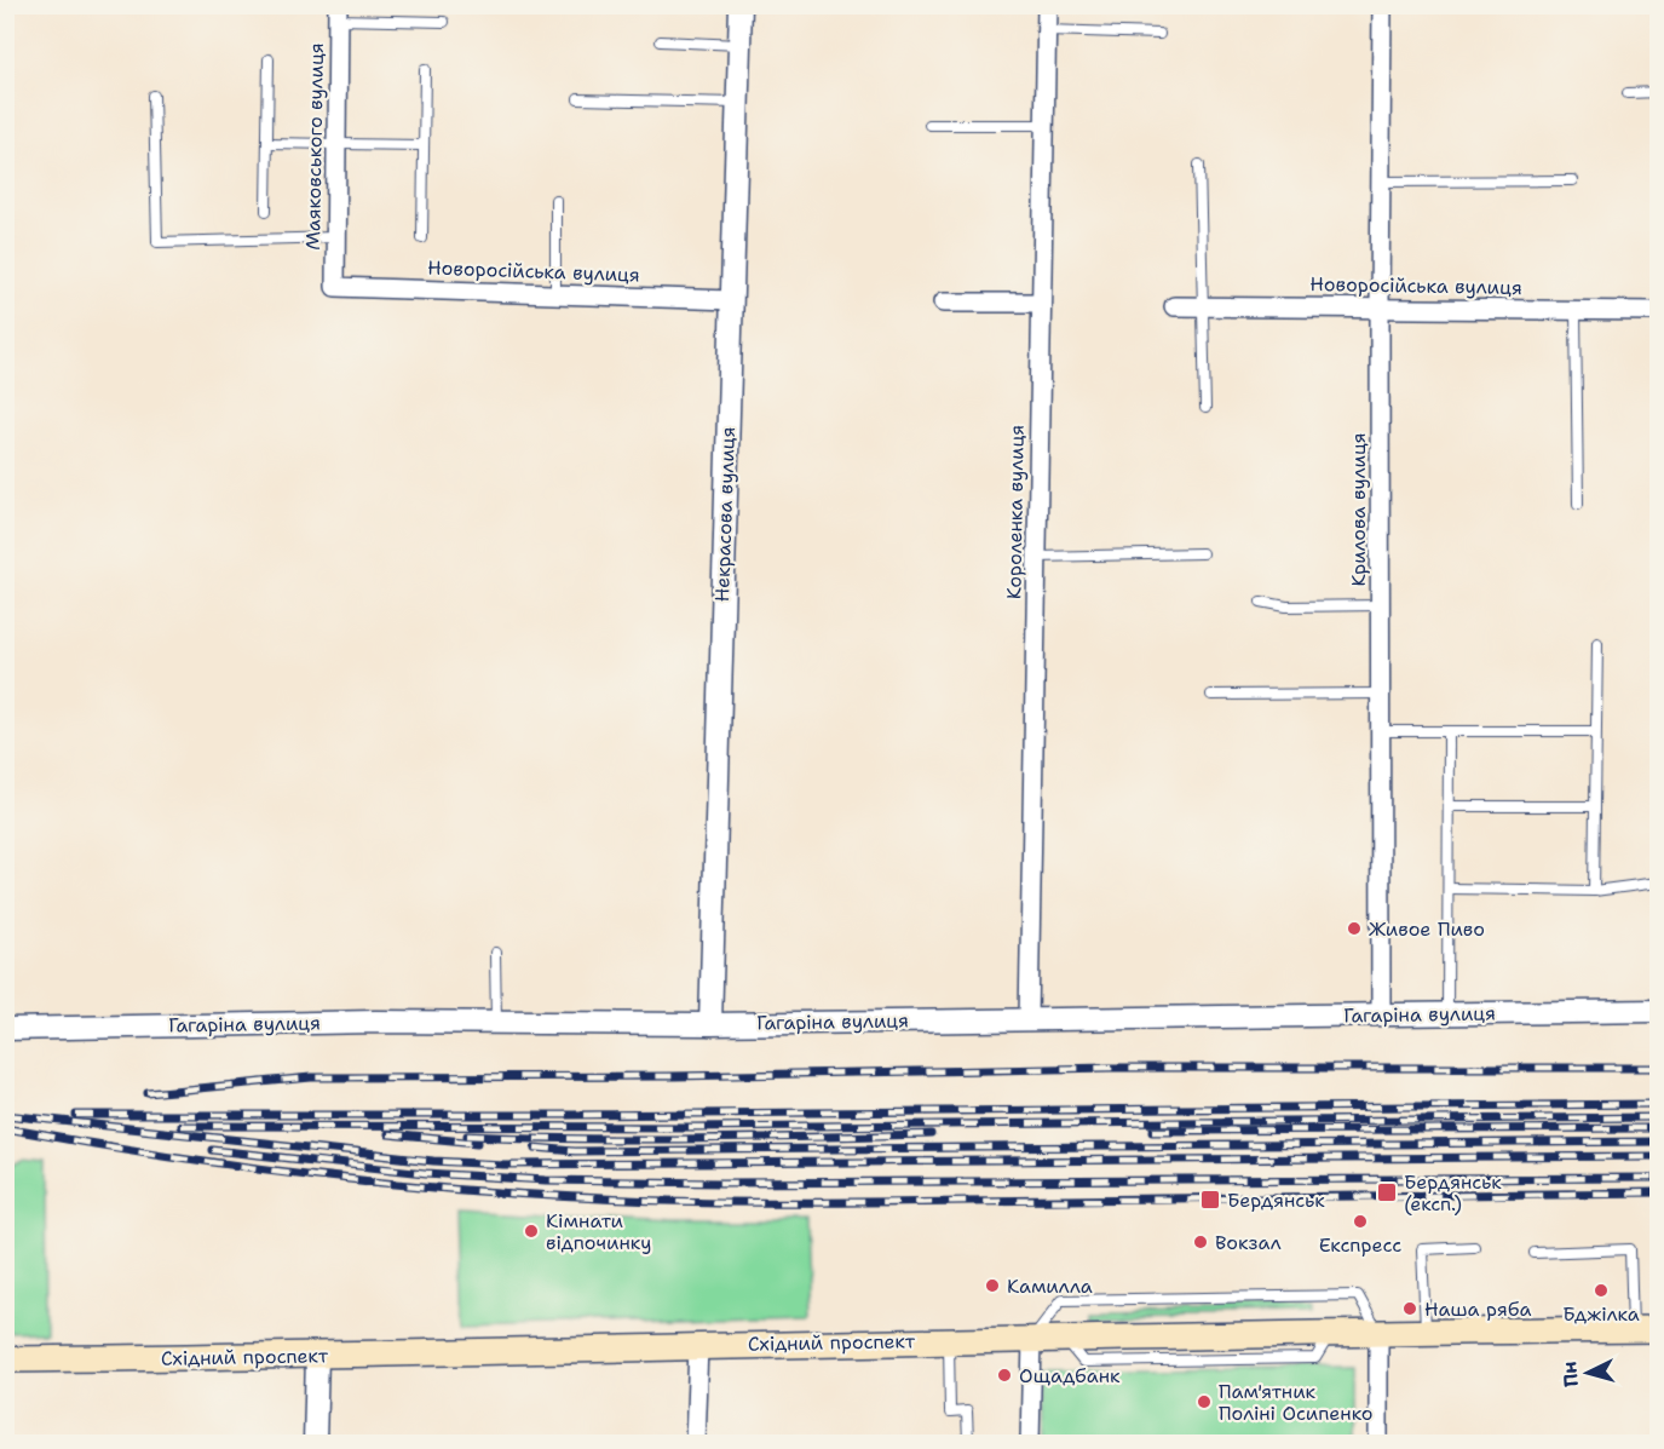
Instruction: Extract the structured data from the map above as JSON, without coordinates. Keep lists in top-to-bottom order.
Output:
{
  "streets": {
    "main road": ["Східний проспект"],
    "street": [
      "Маяковського вулиця",
      "Новоросійська вулиця",
      "Крилова вулиця",
      "Короленка вулиця",
      "Некрасова вулиця",
      "Гагаріна вулиця"
    ]
  },
  "crossings": [
    ["Маяковського вулиця", "Новоросійська вулиця"],
    ["Новоросійська вулиця", "Крилова вулиця"],
    ["Новоросійська вулиця", "Некрасова вулиця"],
    ["Крилова вулиця", "Гагаріна вулиця"],
    ["Короленка вулиця", "Гагаріна вулиця"],
    ["Некрасова вулиця", "Гагаріна вулиця"]
  ],
  "places": {
    "other": [
      "Живое Пиво",
      "Експресс",
      "Кімнати відпочинку",
      "Вокзал",
      "Камилла",
      "Бджілка",
      "Наша ряба",
      "Ощадбанк",
      "Пам'ятник Поліні Осипенко"
    ],
    "transit": ["Бердянськ (експ.)", "Бердянськ"]
  },
  "north": "left"
}
